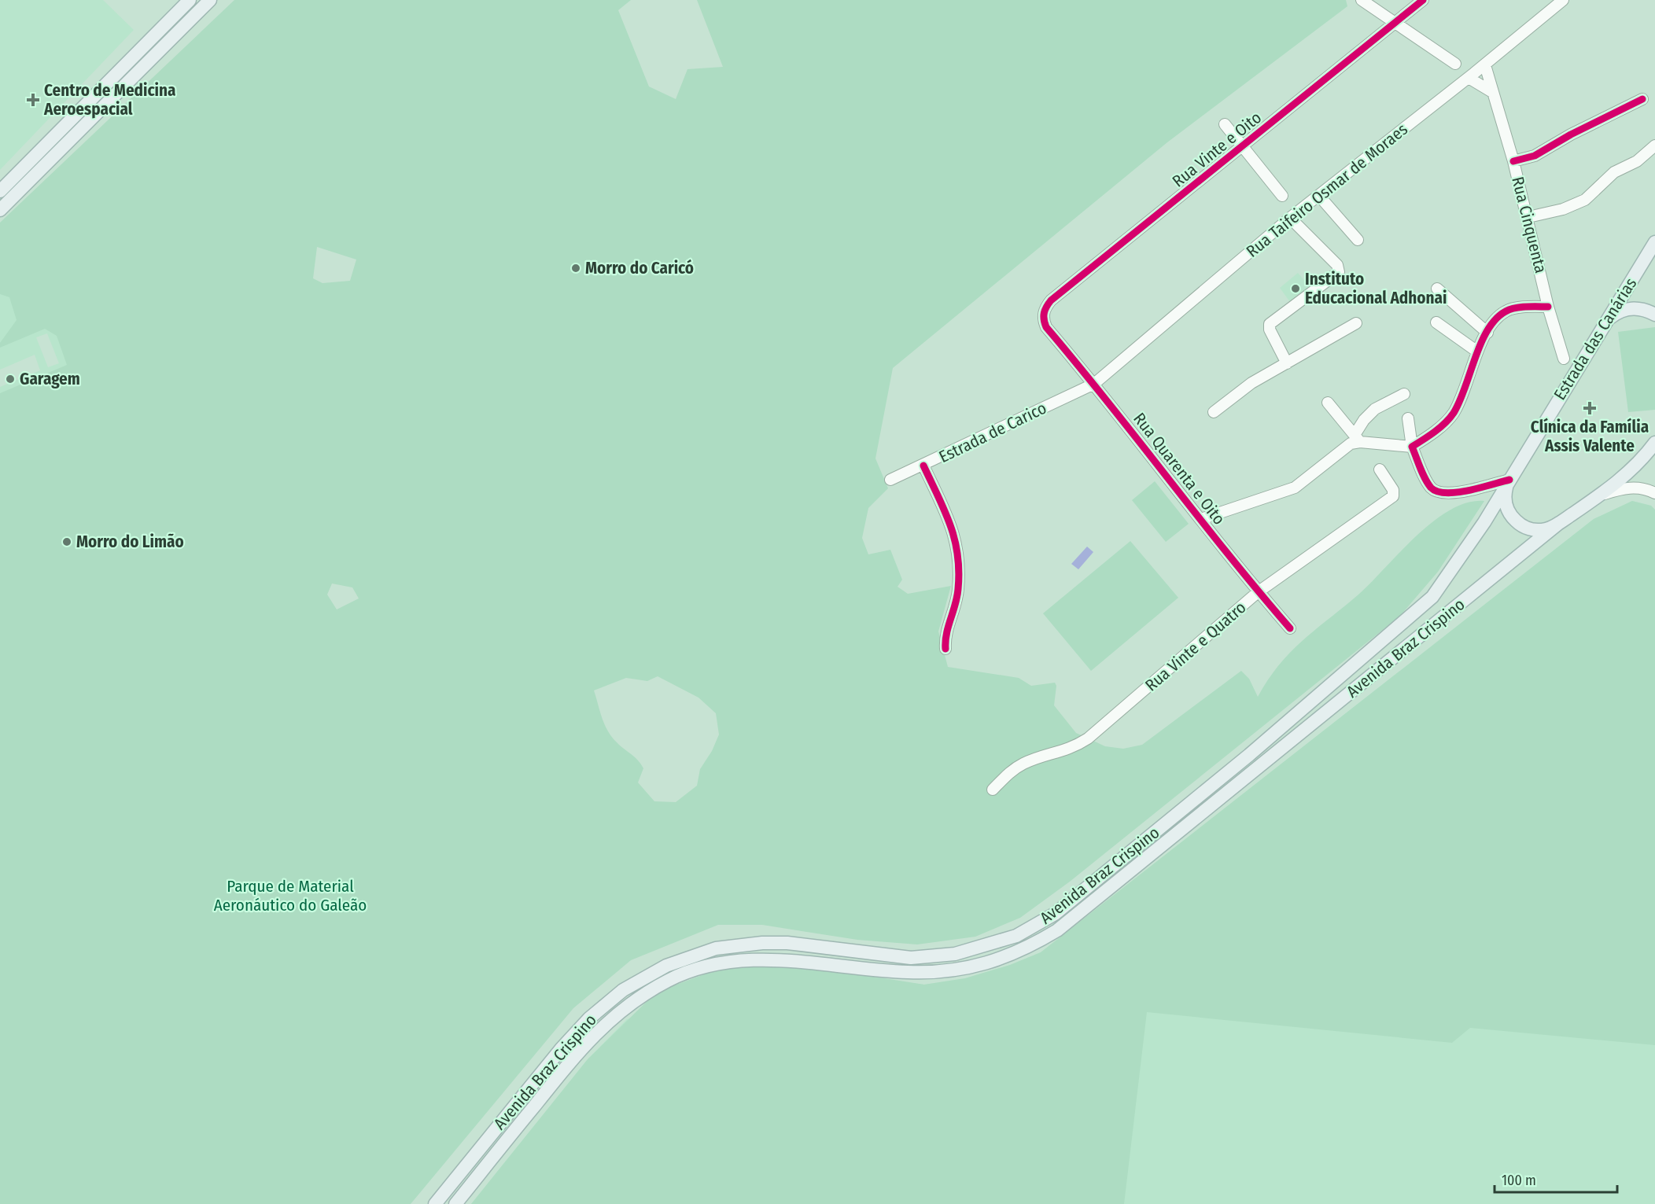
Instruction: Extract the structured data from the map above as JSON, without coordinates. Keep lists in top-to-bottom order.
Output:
{
  "streets": {
    "main road": ["Estrada das Canárias", "Avenida Braz Crispino"],
    "street": [
      "Rua Vinte e Oito",
      "Rua Taifeiro Osmar de Moraes",
      "Rua Cinquenta",
      "Estrada de Carico",
      "Rua Quarenta e Oito",
      "Rua Vinte e Quatro"
    ]
  },
  "crossings": [
    ["Rua Vinte e Oito", "Rua Quarenta e Oito"],
    ["Rua Taifeiro Osmar de Moraes", "Rua Cinquenta"],
    ["Rua Taifeiro Osmar de Moraes", "Estrada de Carico"],
    ["Rua Taifeiro Osmar de Moraes", "Rua Quarenta e Oito"],
    ["Estrada das Canárias", "Avenida Braz Crispino"],
    ["Estrada de Carico", "Rua Quarenta e Oito"],
    ["Rua Quarenta e Oito", "Rua Vinte e Quatro"]
  ],
  "parks": ["Parque de Material Aeronáutico do Galeão"],
  "places": {
    "health": ["Centro de Medicina Aeroespacial", "Clínica da Família Assis Valente"],
    "other": [
      "Morro do Caricó",
      "Instituto Educacional Adhonai",
      "Garagem",
      "Morro do Limão"
    ]
  },
  "scale_bar": "100 m"
}
